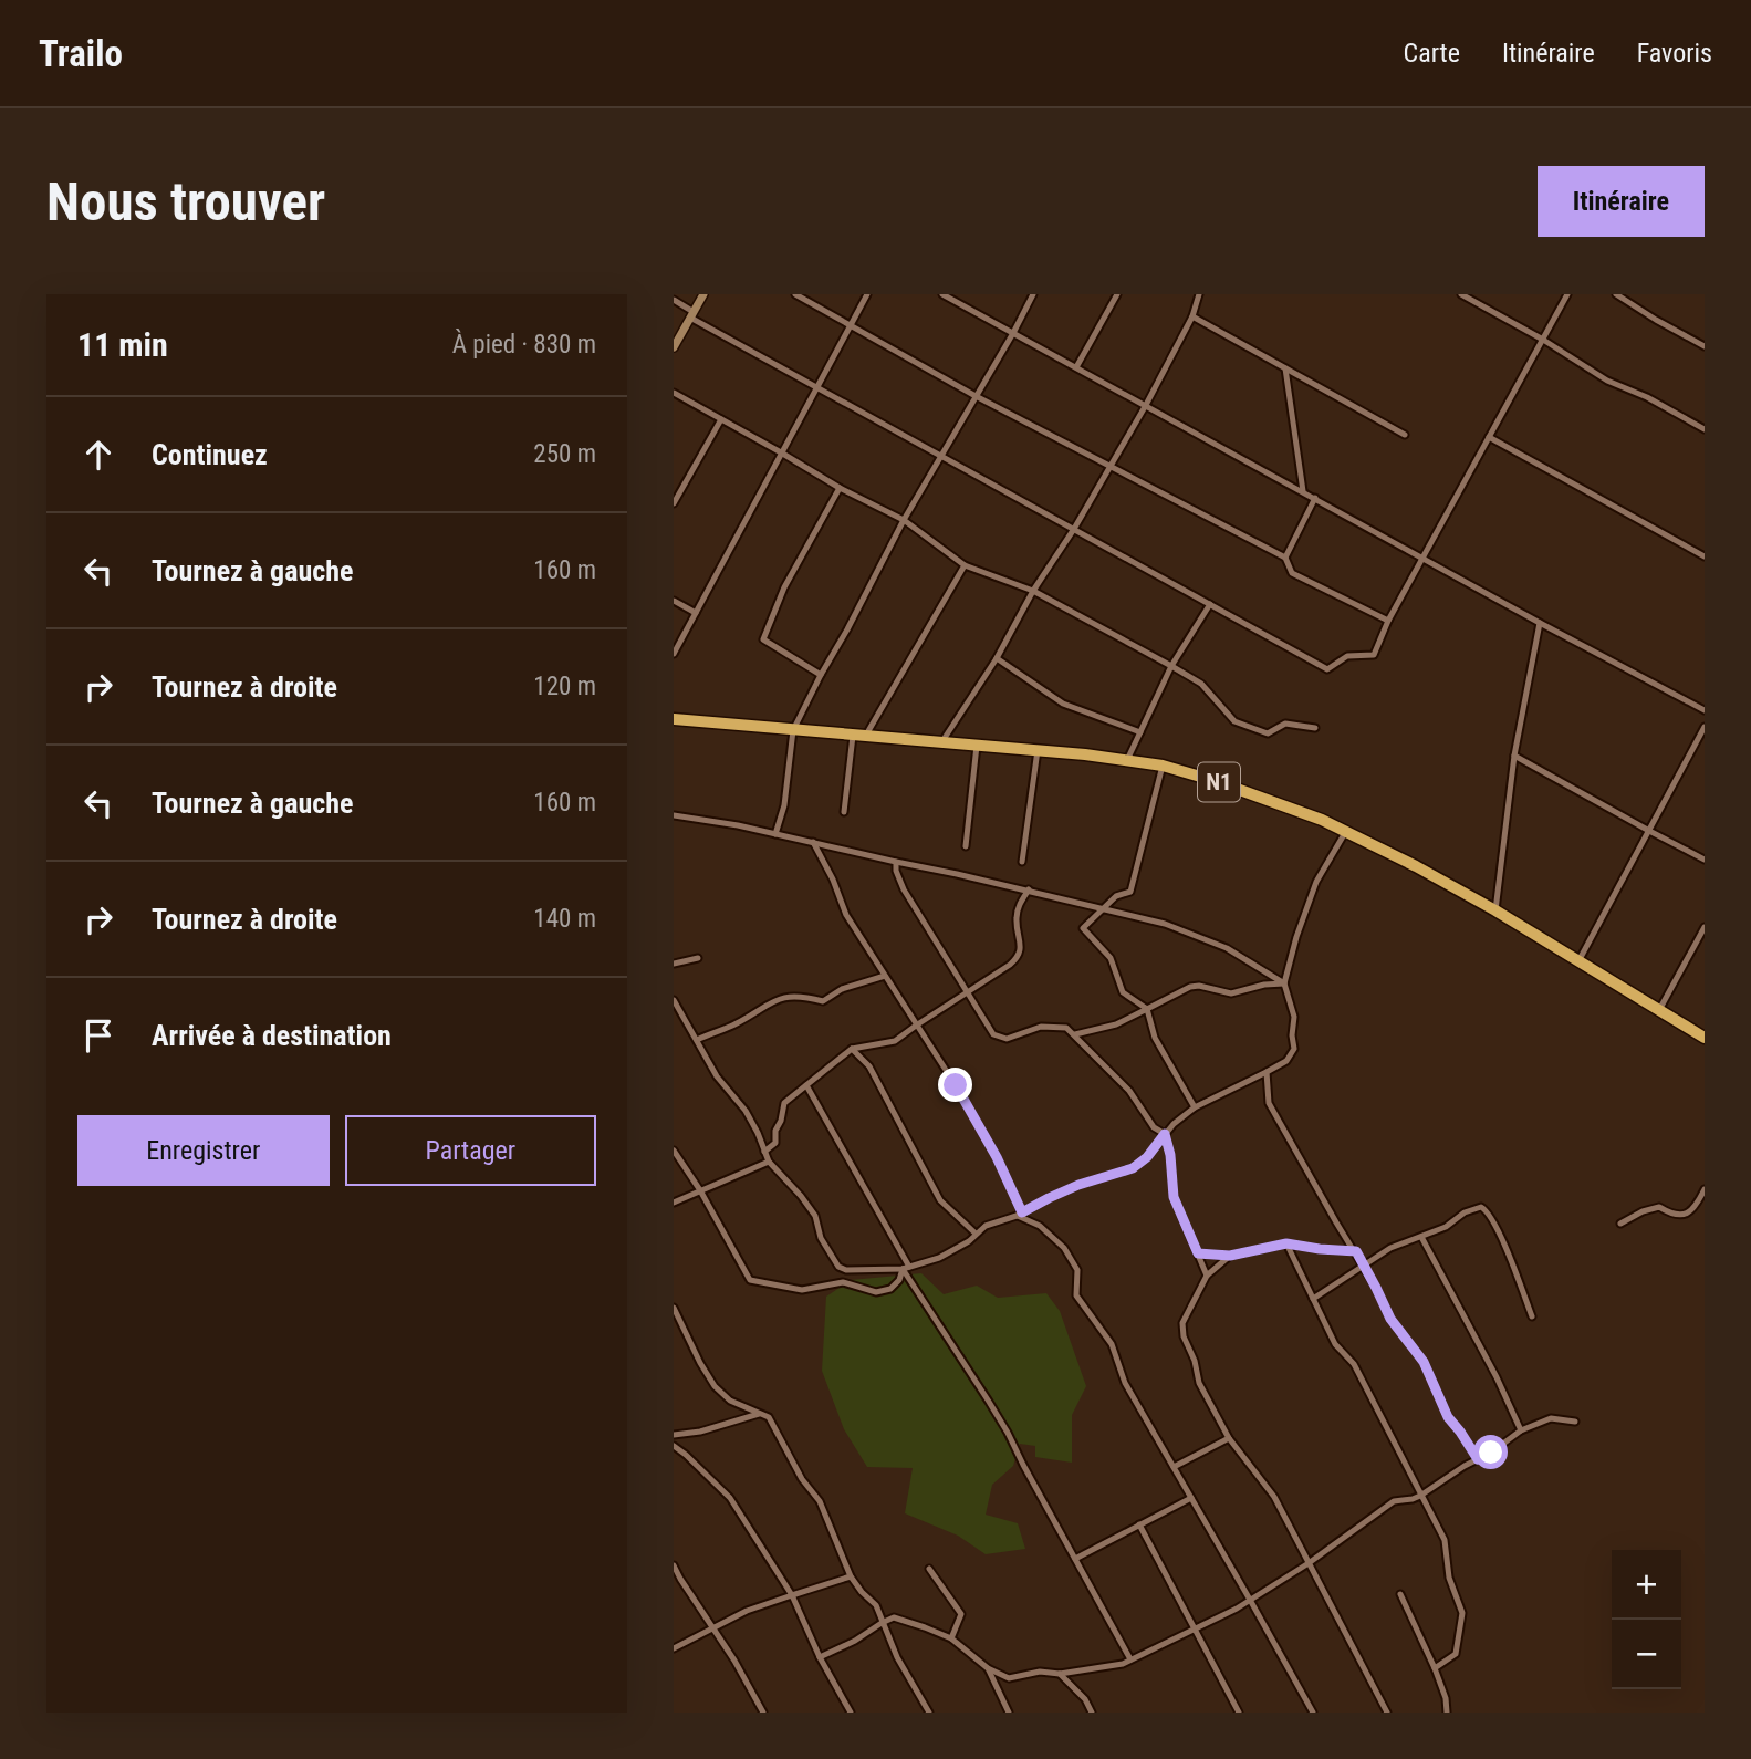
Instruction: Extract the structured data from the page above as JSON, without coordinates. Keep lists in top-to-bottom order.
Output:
{
  "streets": {
    "highway": ["N1"]
  },
  "page": {
    "header": "Trailo",
    "nav": ["Carte", "Itinéraire", "Favoris"],
    "buttons": [
      "Itinéraire",
      ["Enregistrer", "Partager"]
    ],
    "title": "Nous trouver",
    "heading": ["11 min", "À pied · 830 m"],
    "list": [
      ["Continuez", "250 m"],
      ["Tournez à gauche", "160 m"],
      ["Tournez à droite", "120 m"],
      ["Tournez à gauche", "160 m"],
      ["Tournez à droite", "140 m"],
      "Arrivée à destination"
    ],
    "map_buttons": ["+", "−"]
  }
}
